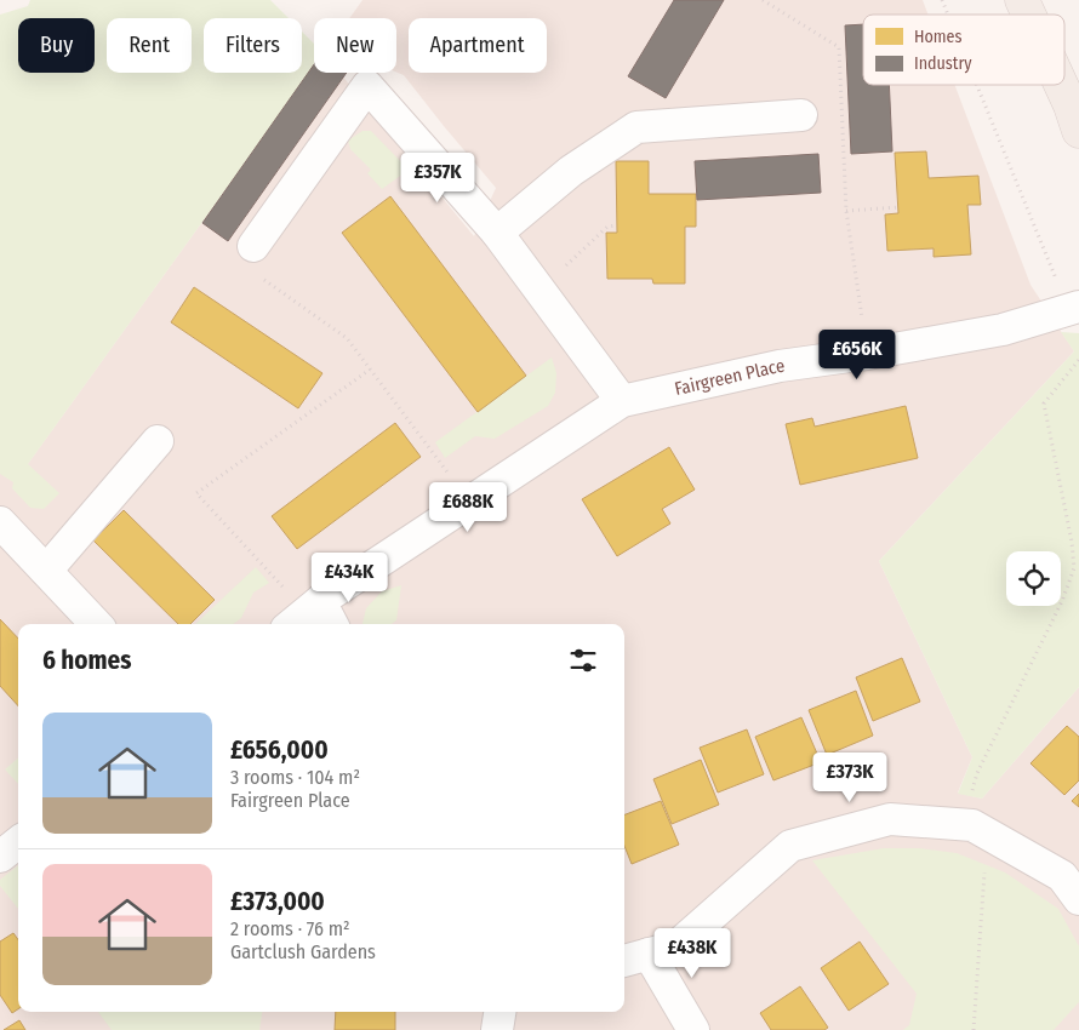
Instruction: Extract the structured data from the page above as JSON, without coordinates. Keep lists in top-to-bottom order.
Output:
{
  "streets": {
    "street": ["Fairgreen Place"]
  },
  "legend": ["Homes", "Industry"],
  "page": {
    "chip": [
      "Buy",
      "Rent",
      "Filters",
      "New",
      "Apartment"
    ],
    "price": [
      "£357K",
      "£656K",
      "£688K",
      "£434K",
      "£373K",
      "£438K"
    ],
    "heading": "6 homes",
    "list": [
      {
        "name": "£656,000",
        "note": "3 rooms · 104 m² · Fairgreen Place"
      },
      {
        "name": "£373,000",
        "note": "2 rooms · 76 m² · Gartclush Gardens"
      }
    ]
  }
}
